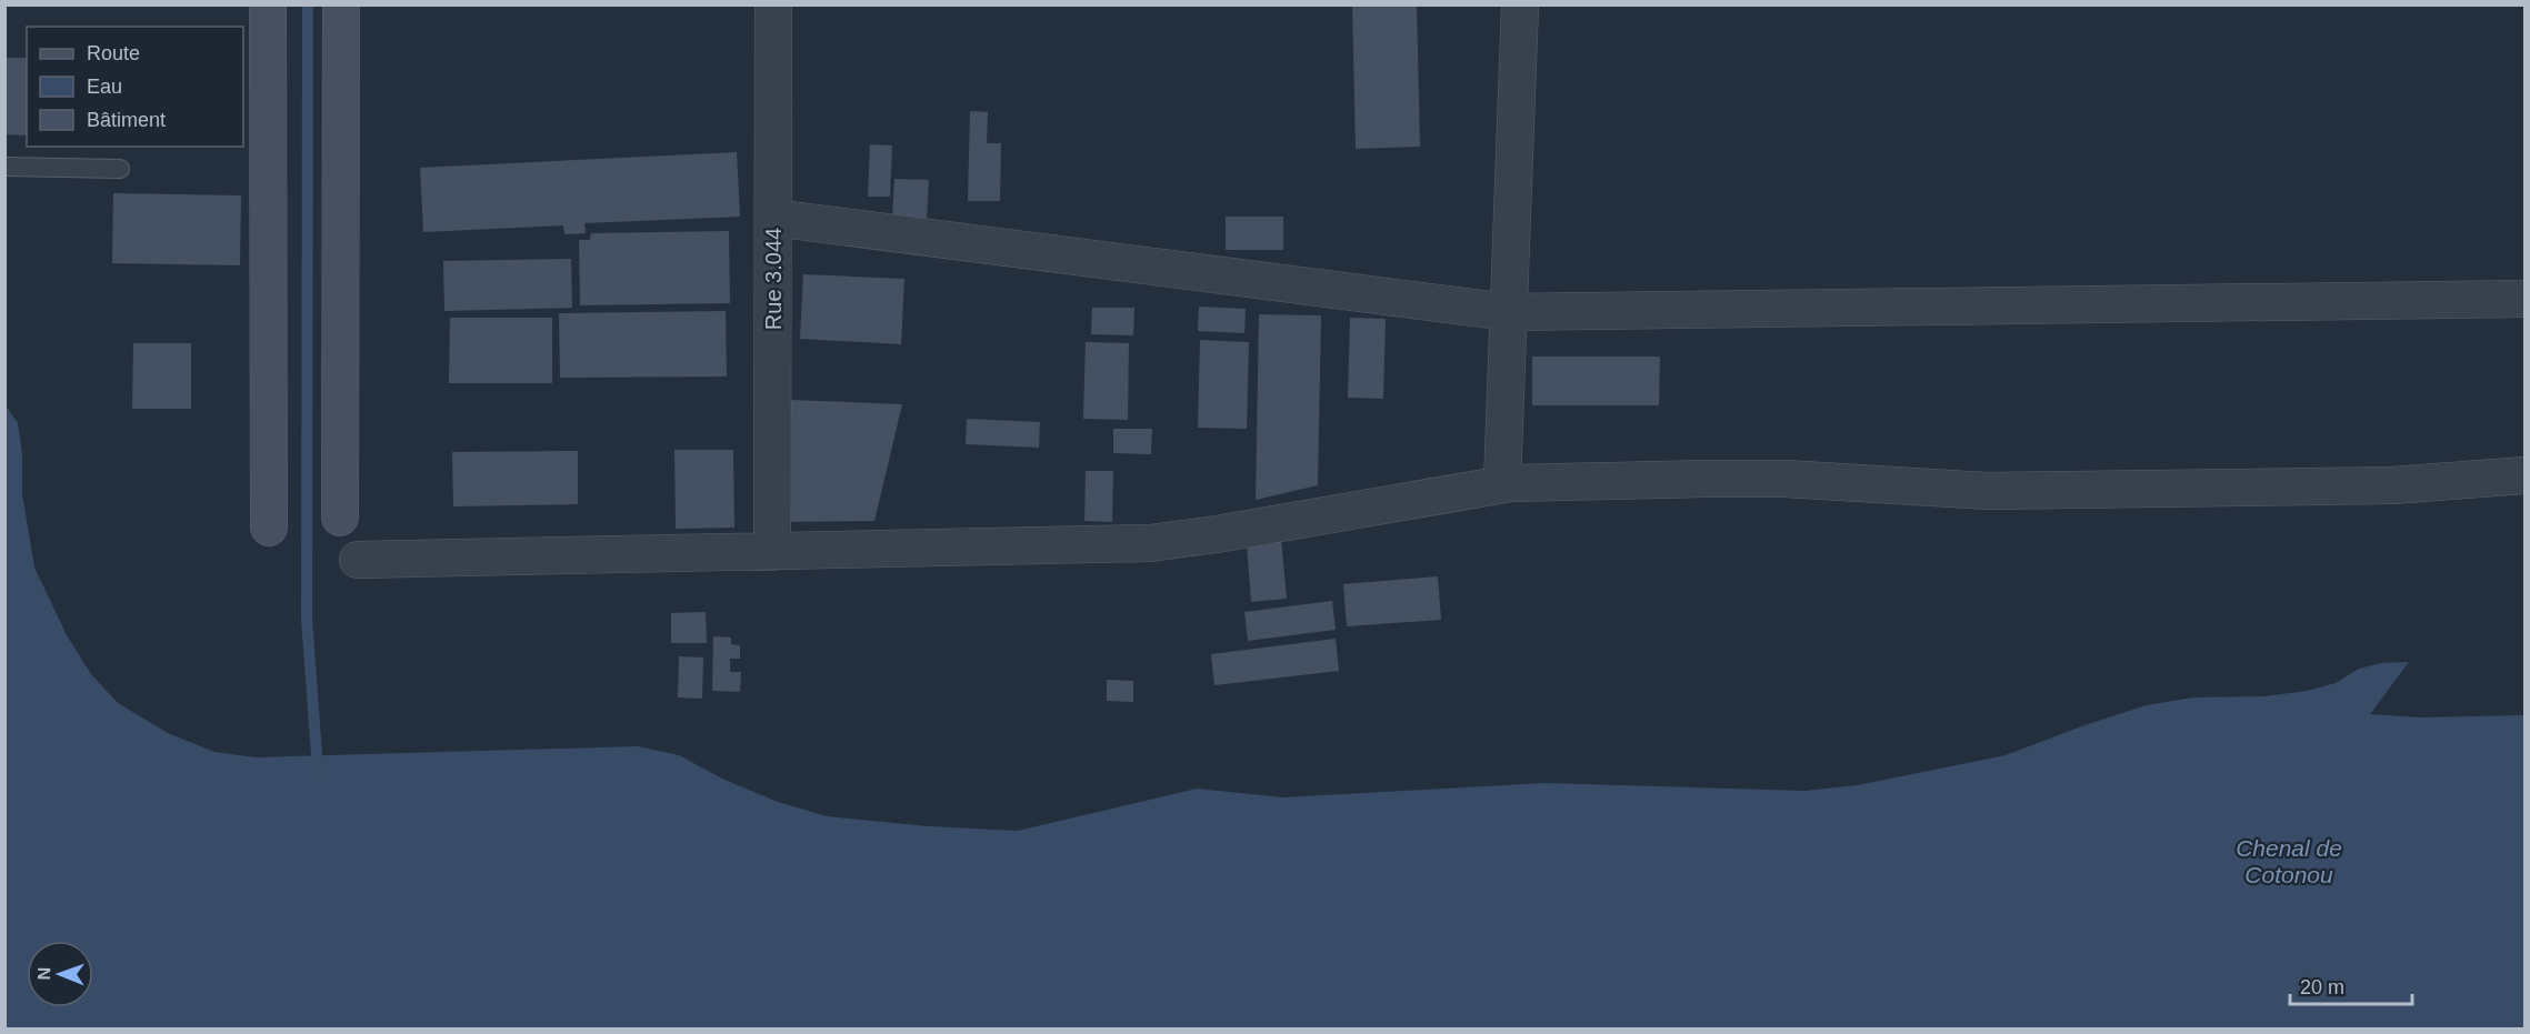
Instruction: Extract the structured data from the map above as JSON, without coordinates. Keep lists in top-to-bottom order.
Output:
{
  "streets": {
    "street": ["Rue 3.044"]
  },
  "water": ["Chenal de Cotonou"],
  "legend": ["Route", "Eau", "Bâtiment"],
  "scale_bar": "20 m",
  "north": "left"
}
